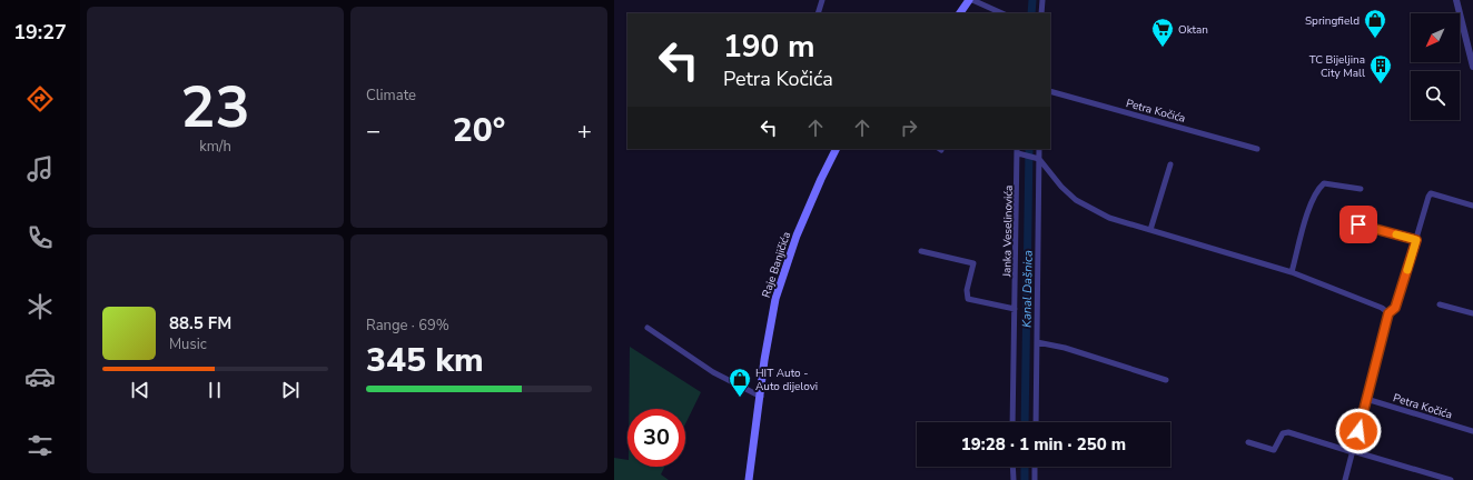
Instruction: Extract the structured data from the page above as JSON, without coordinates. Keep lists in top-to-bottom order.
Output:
{
  "streets": {
    "main road": ["Raje Banjičića"],
    "street": ["Petra Kočića", "Janka Veselinovića"]
  },
  "water": ["Kanal Dašnica"],
  "places": {
    "shop": ["Springfield", "HIT Auto - Auto dijelovi"],
    "supermarket": ["Oktan"],
    "building": ["TC Bijeljina City Mall"]
  },
  "north": "bottom left",
  "page": {
    "tabs": "19:27",
    "tile": [
      ["23", "km/h"],
      "Climate",
      ["Range · 69%", "345 km"]
    ],
    "turn": ["190 m", "Petra Kočića"],
    "heat": ["−", "20°", "+"],
    "song": ["88.5 FM", "Music"],
    "limit": "30",
    "trip": "19:28 · 1 min · 250 m"
  }
}
